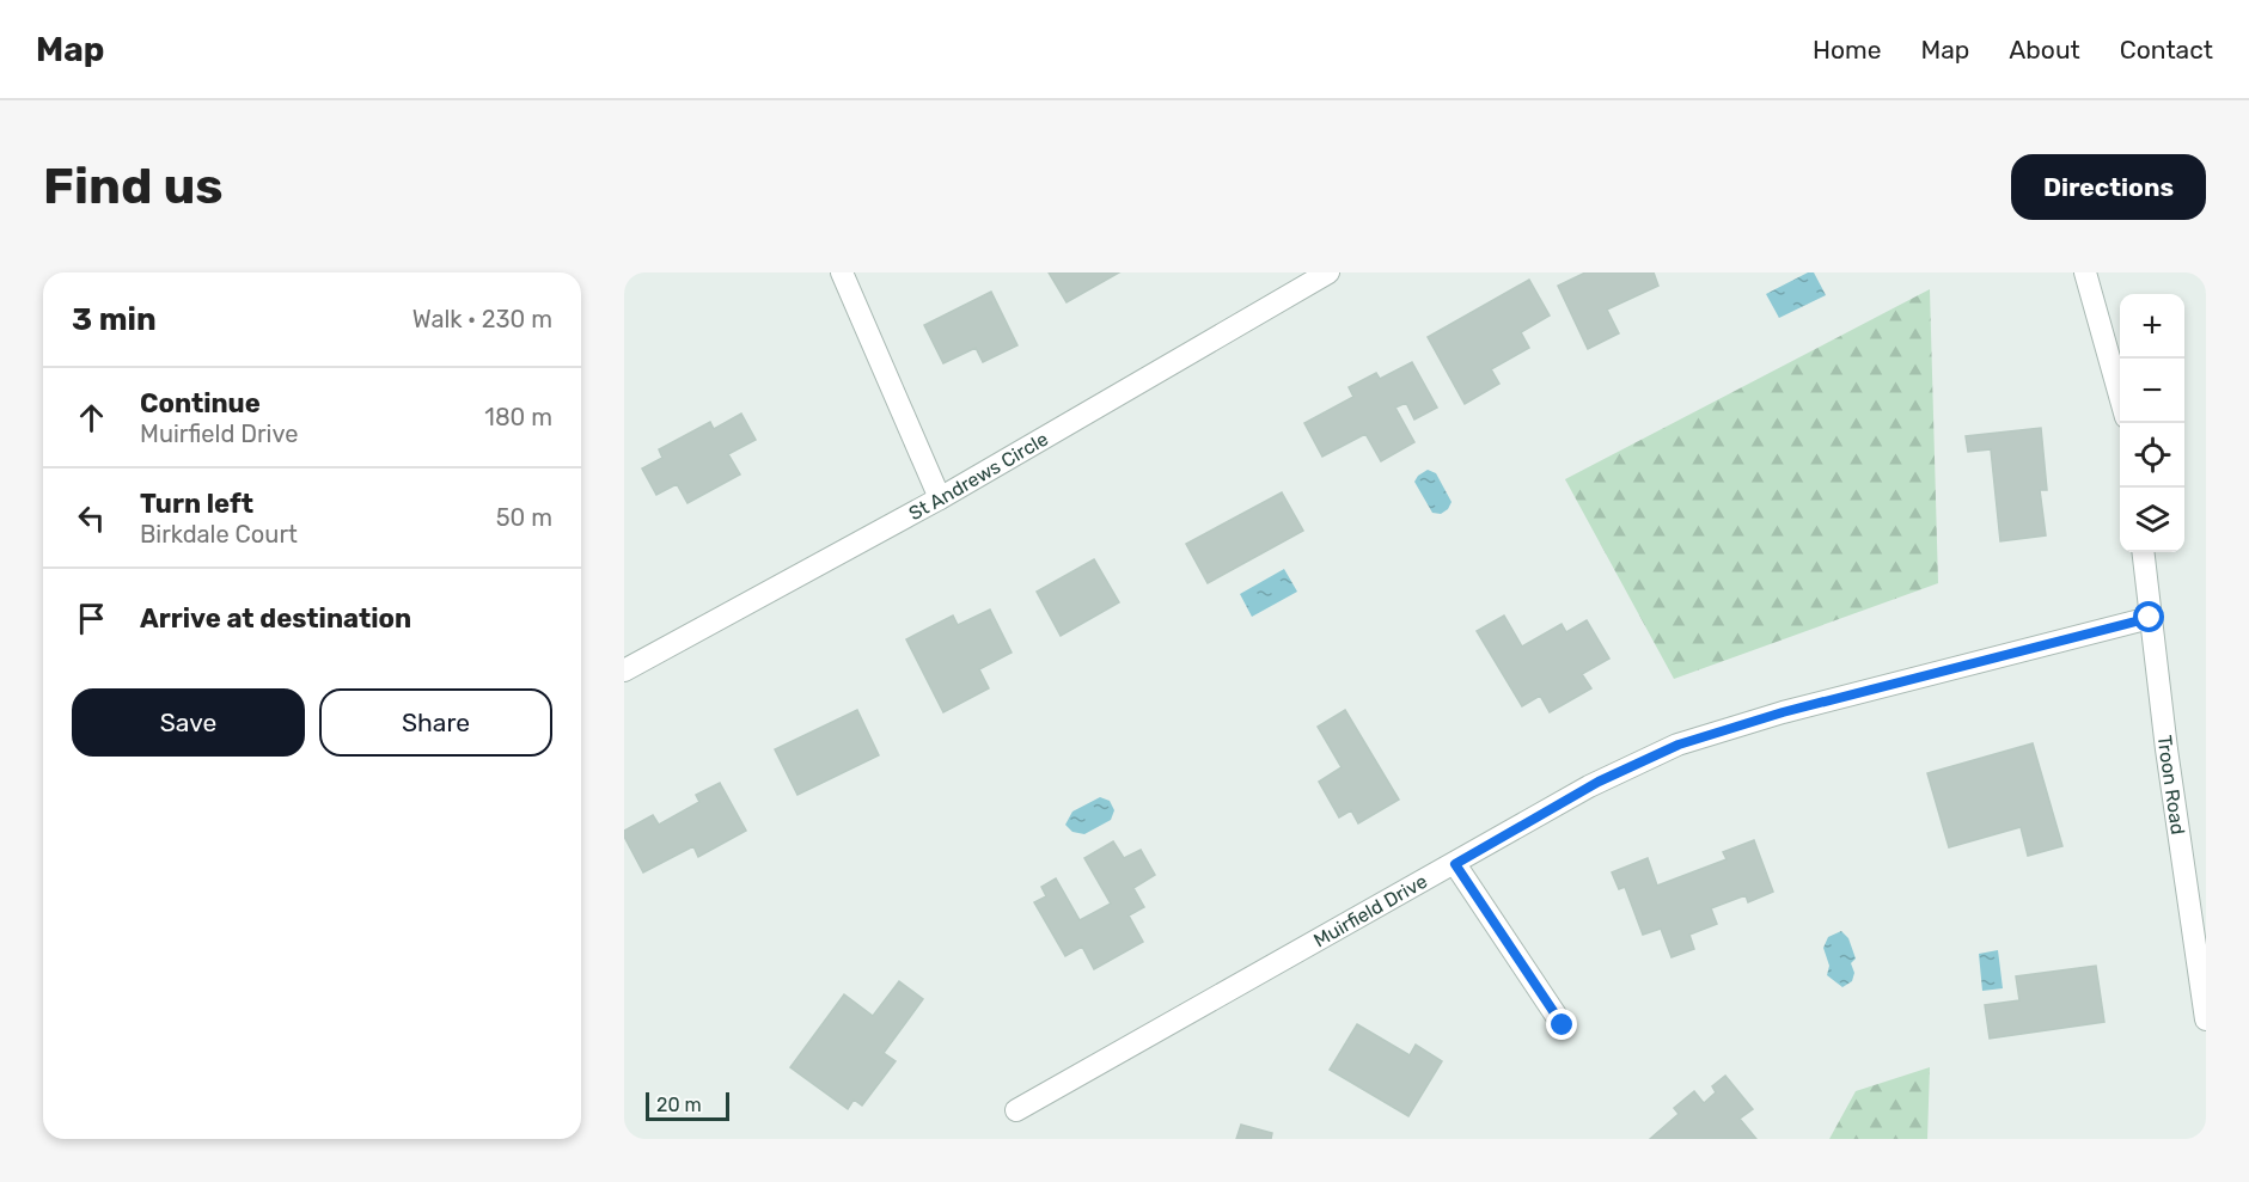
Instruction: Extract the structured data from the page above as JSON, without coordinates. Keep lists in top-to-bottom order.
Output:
{
  "streets": {
    "street": ["St Andrews Circle", "Troon Road", "Muirfield Drive"]
  },
  "crossings": [
    ["Troon Road", "Muirfield Drive"]
  ],
  "scale_bar": "20 m",
  "page": {
    "header": "Map",
    "nav": [
      "Home",
      "Map",
      "About",
      "Contact"
    ],
    "buttons": [
      "Directions",
      ["Save", "Share"]
    ],
    "title": "Find us",
    "heading": ["3 min", "Walk · 230 m"],
    "map_buttons": ["+", "−"],
    "list": [
      ["Continue", "Muirfield Drive", "180 m"],
      ["Turn left", "Birkdale Court", "50 m"],
      "Arrive at destination"
    ],
    "scale": "20 m"
  }
}
